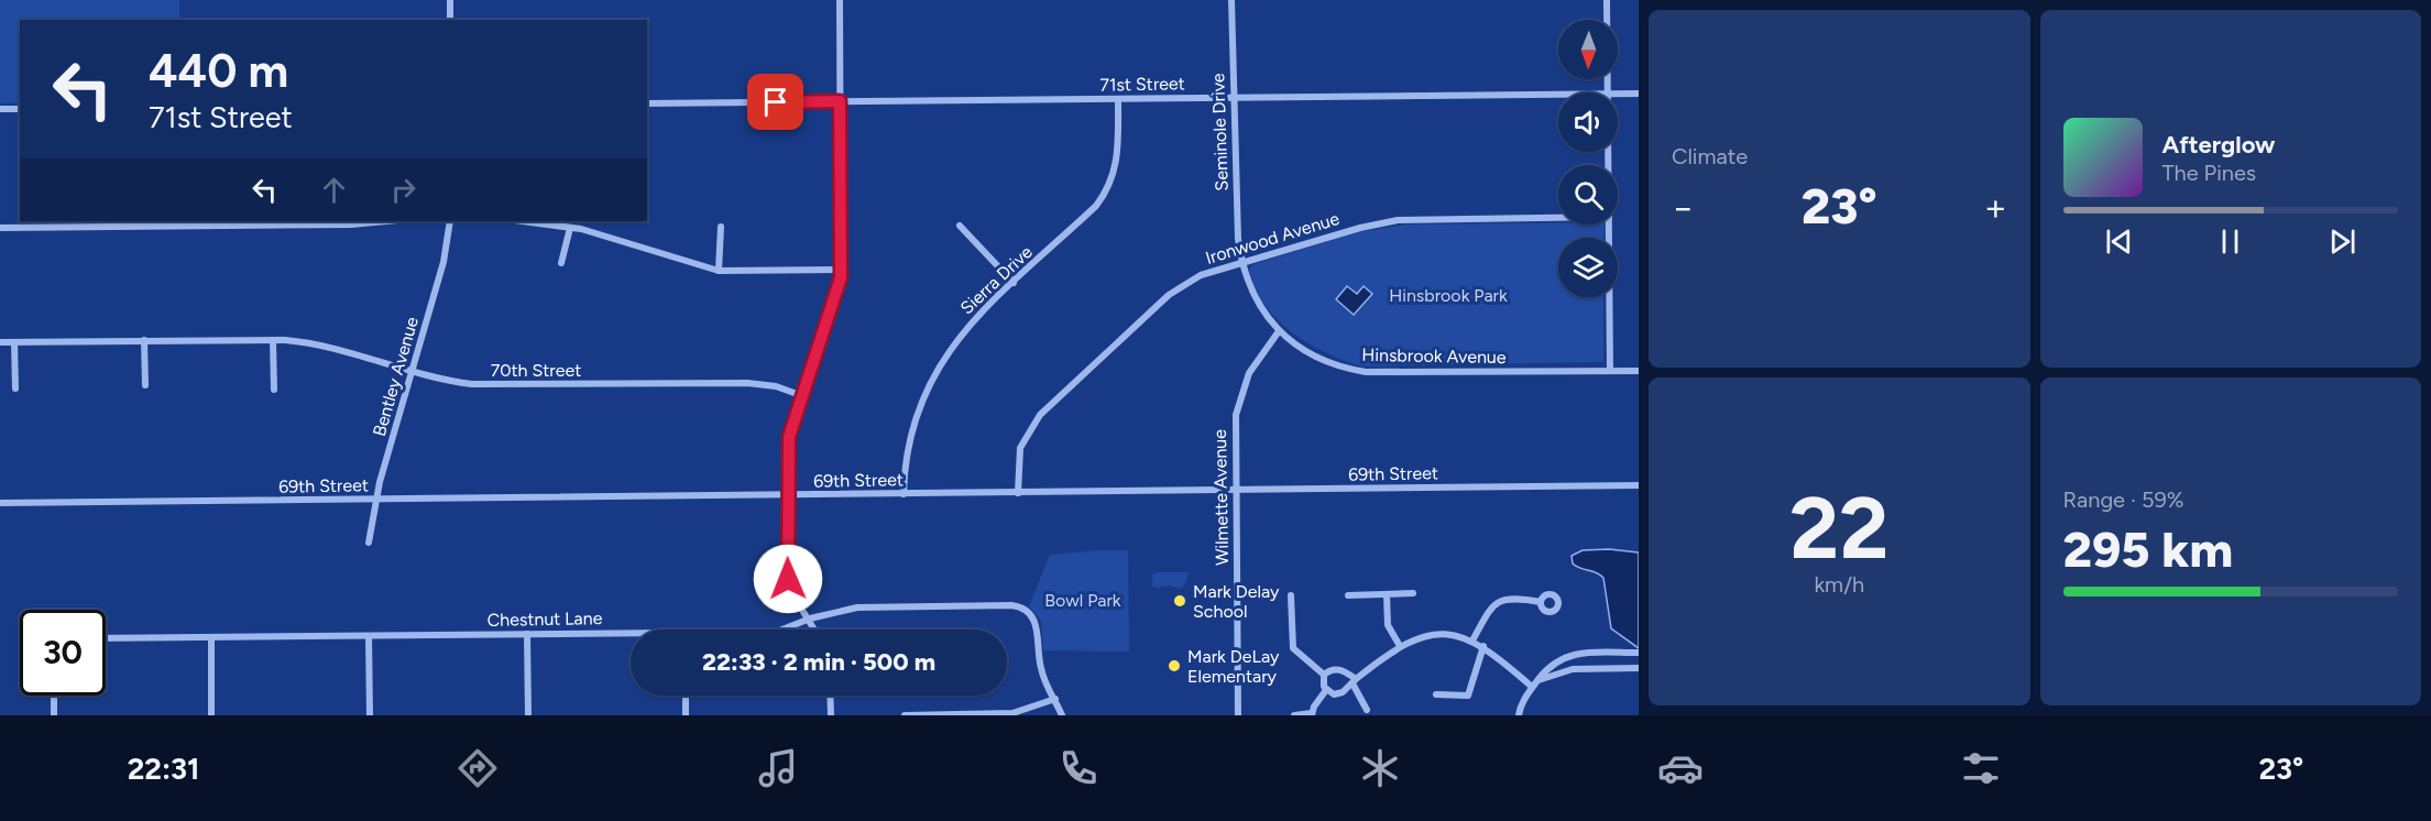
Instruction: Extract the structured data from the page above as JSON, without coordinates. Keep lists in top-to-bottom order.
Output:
{
  "streets": {
    "street": [
      "71st Street",
      "Seminole Drive",
      "Ironwood Avenue",
      "Sierra Drive",
      "Hinsbrook Avenue",
      "70th Street",
      "Bentley Avenue",
      "69th Street",
      "Wilmette Avenue",
      "Chestnut Lane"
    ]
  },
  "crossings": [
    ["71st Street", "Seminole Drive"],
    ["71st Street", "Sierra Drive"],
    ["Seminole Drive", "Ironwood Avenue"],
    ["Seminole Drive", "Hinsbrook Avenue"],
    ["Ironwood Avenue", "Hinsbrook Avenue"],
    ["Ironwood Avenue", "69th Street"],
    ["Sierra Drive", "69th Street"],
    ["Hinsbrook Avenue", "Wilmette Avenue"],
    ["70th Street", "Bentley Avenue"],
    ["Bentley Avenue", "69th Street"],
    ["69th Street", "Wilmette Avenue"]
  ],
  "parks": ["Hinsbrook Park", "Bowl Park"],
  "places": ["Mark Delay School", "Mark DeLay Elementary"],
  "north": "bottom",
  "page": {
    "tile": [
      "Climate",
      ["22", "km/h"],
      ["Range · 59%", "295 km"]
    ],
    "turn": ["440 m", "71st Street"],
    "song": ["Afterglow", "The Pines"],
    "heat": ["−", "23°", "+"],
    "limit": "30",
    "trip": "22:33 · 2 min · 500 m",
    "tabs": ["22:31", "23°"]
  }
}
